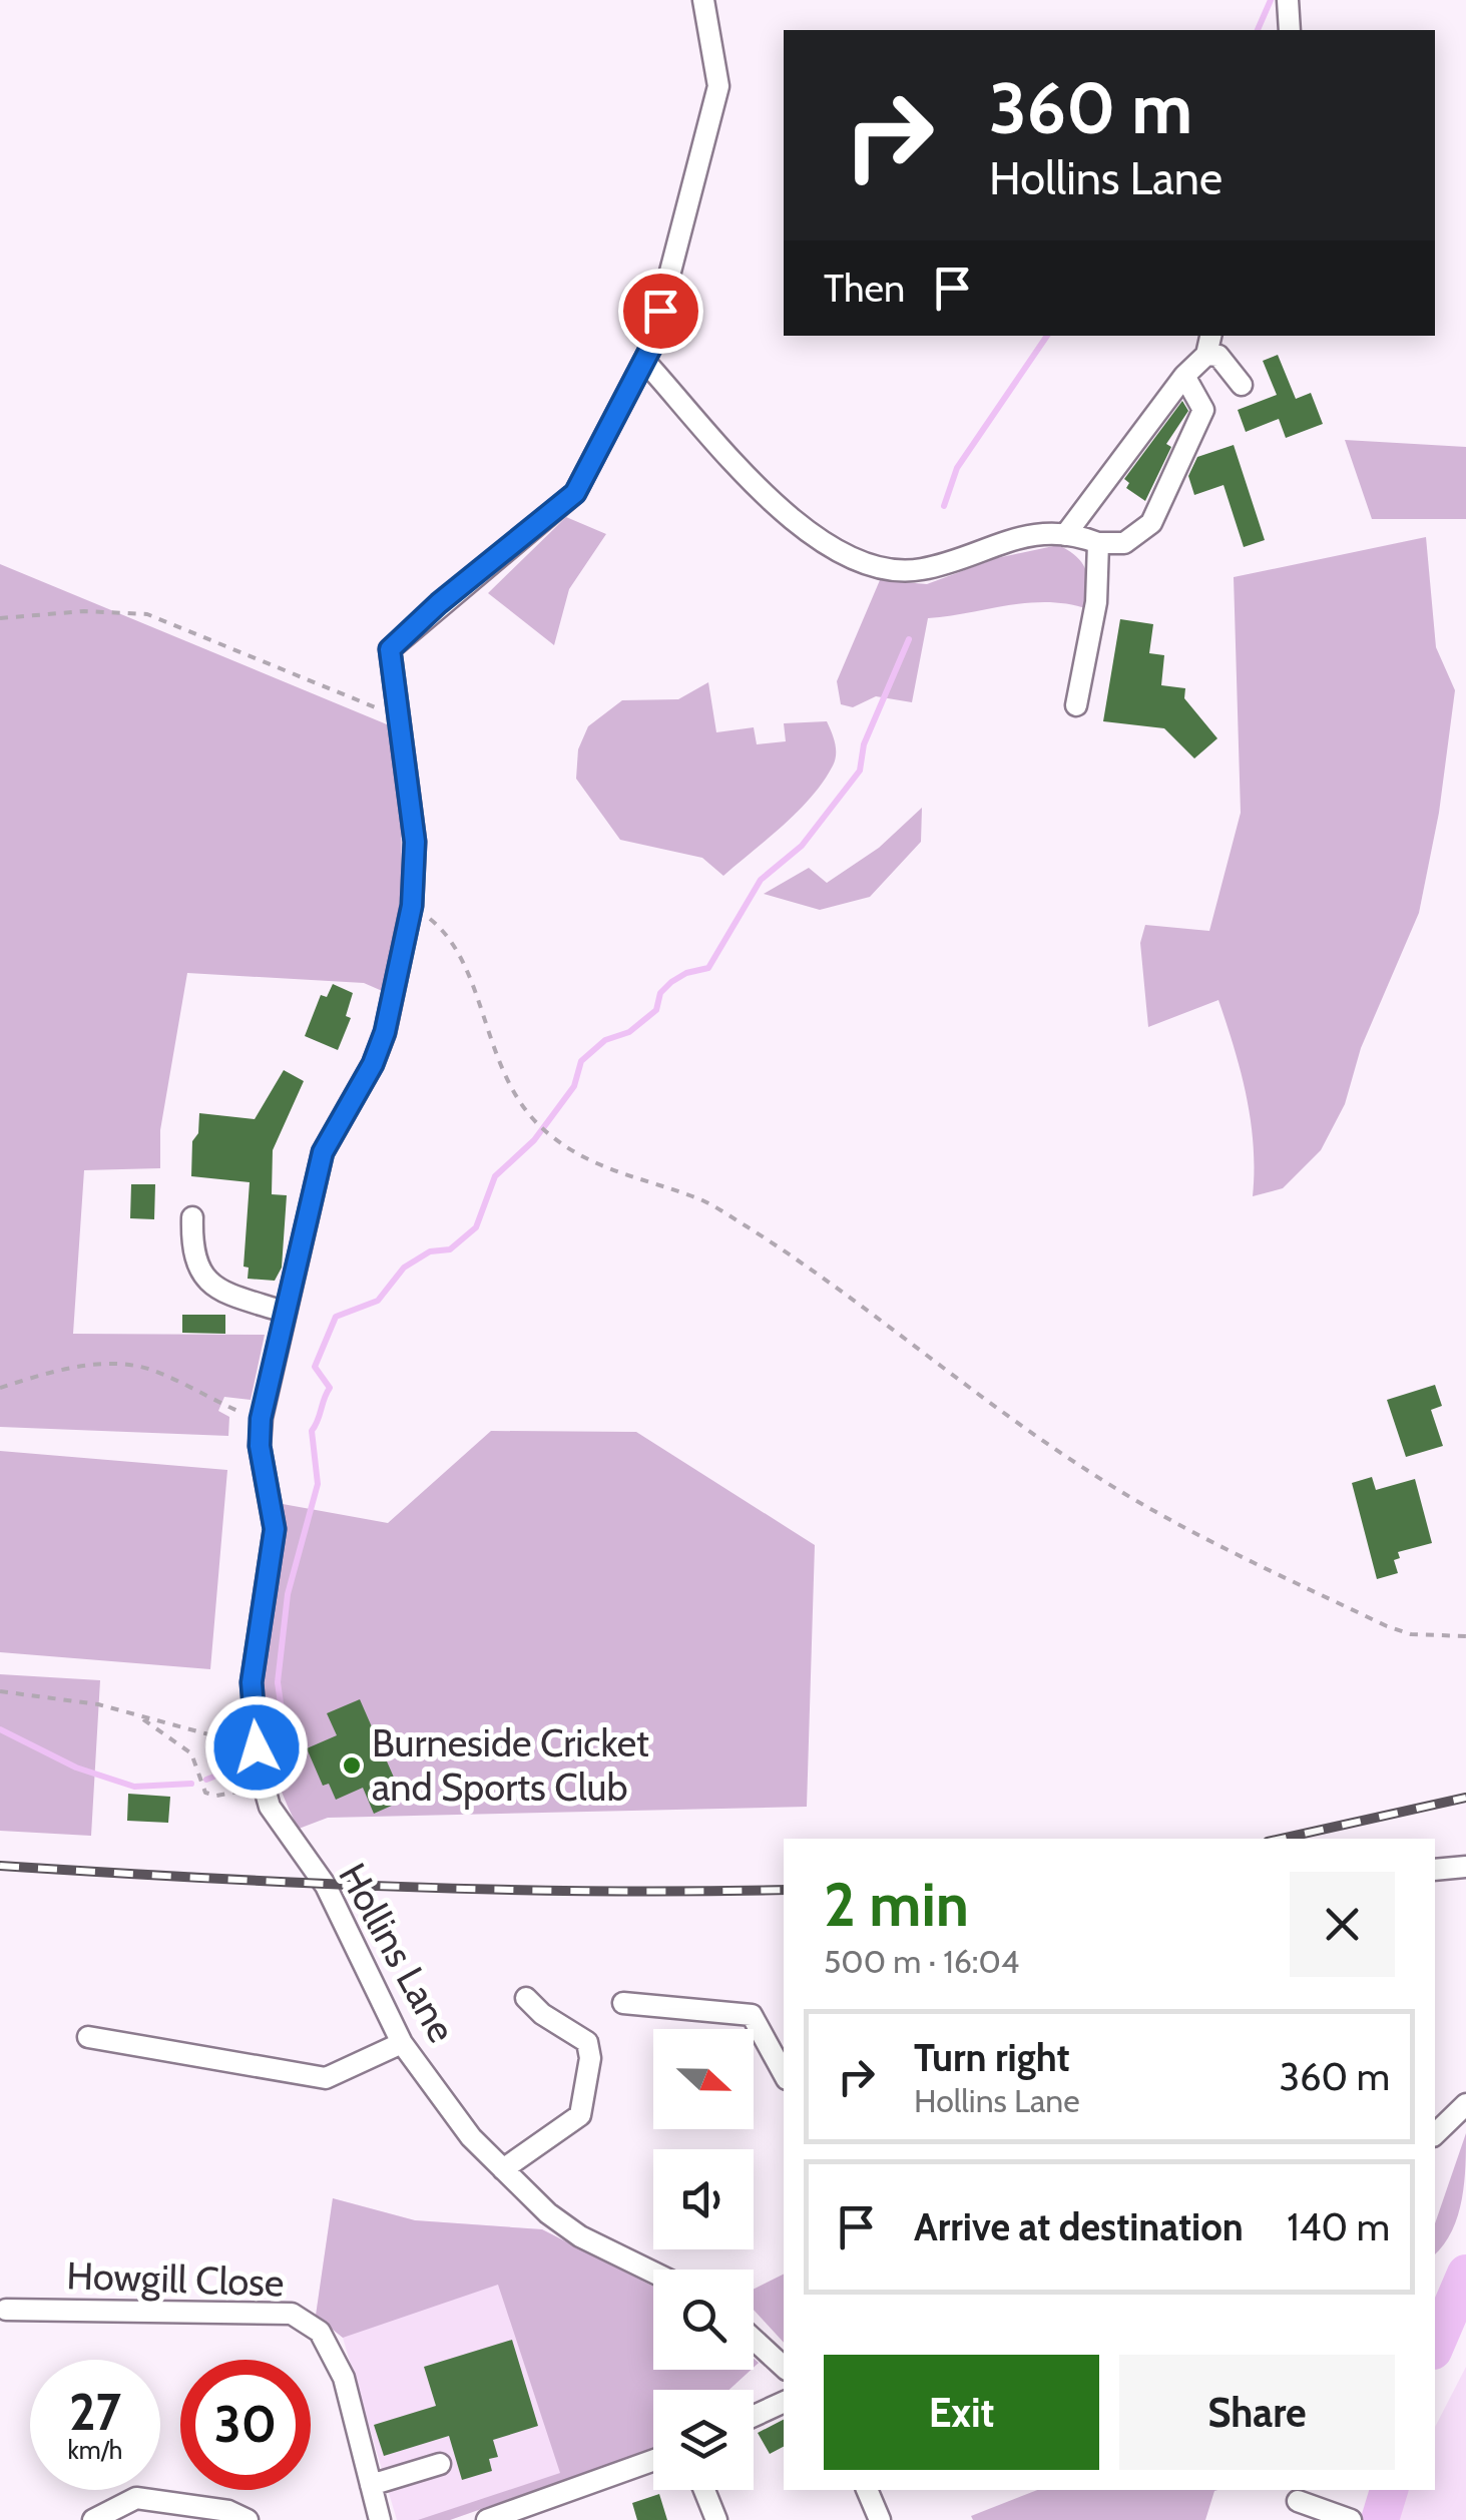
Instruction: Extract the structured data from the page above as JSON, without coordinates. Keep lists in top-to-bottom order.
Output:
{
  "streets": {
    "street": ["Hollins Lane", "Howgill Close"]
  },
  "places": ["Burneside Cricket and Sports Club"],
  "north": "right",
  "page": {
    "turn": ["360 m", "Hollins Lane"],
    "then": "Then",
    "heading": ["2 min", "500 m · 16:04"],
    "list": [
      {
        "name": "Turn right",
        "note": "Hollins Lane",
        "value": "360 m"
      },
      {
        "name": "Arrive at destination",
        "value": "140 m"
      }
    ],
    "buttons": ["Exit", "Share"],
    "speed": "27 km/h",
    "limit": "30"
  }
}
